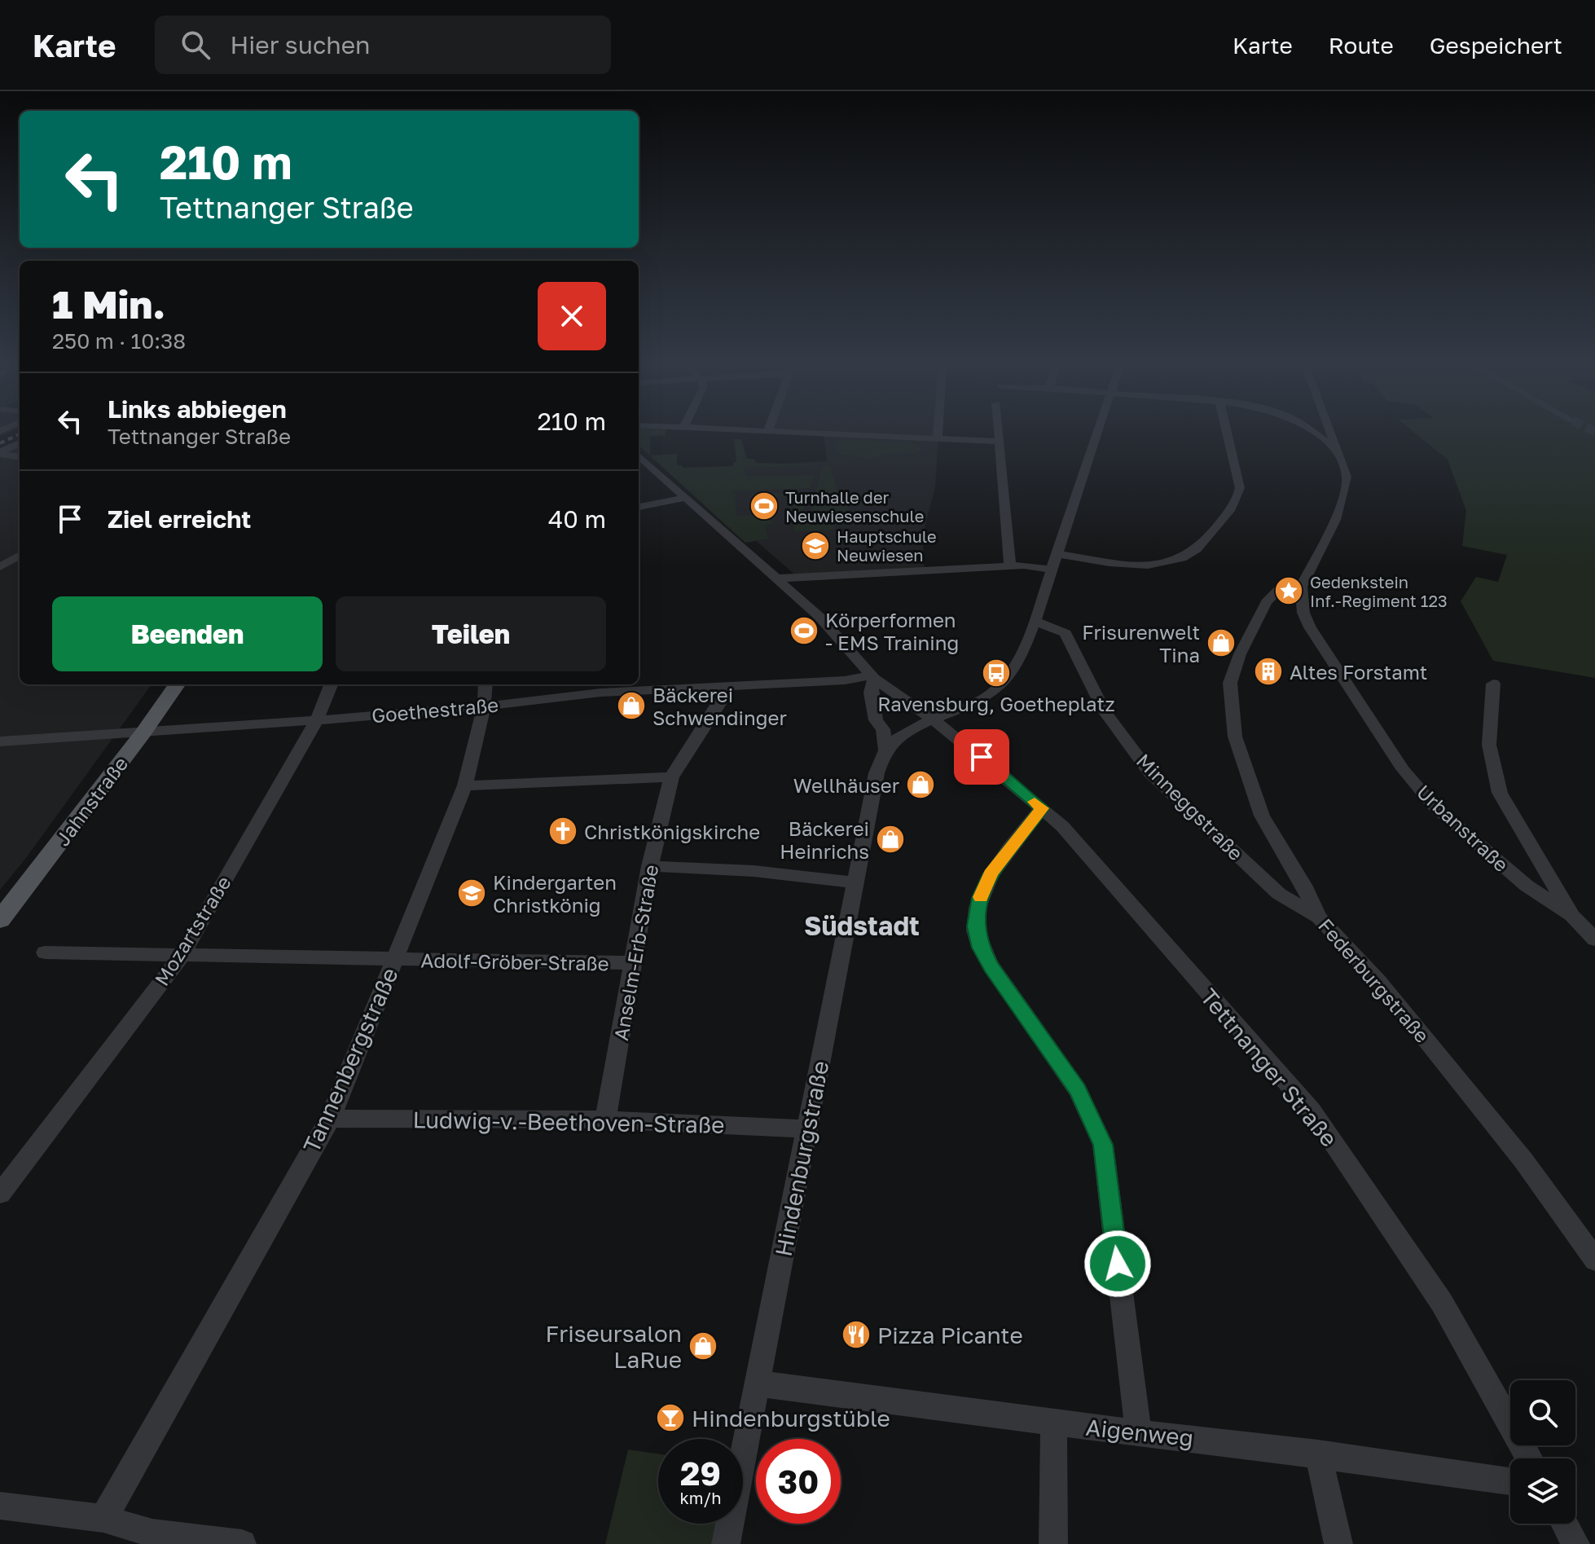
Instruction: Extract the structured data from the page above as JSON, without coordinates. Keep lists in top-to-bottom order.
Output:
{
  "streets": {
    "main road": ["Jahnstraße"],
    "street": [
      "Goethestraße",
      "Minneggstraße",
      "Urbanstraße",
      "Mozartstraße",
      "Anselm-Erb-Straße",
      "Adolf-Gröber-Straße",
      "Federburgstraße",
      "Tannenbergstraße",
      "Tettnanger Straße",
      "Ludwig-v.-Beethoven-Straße",
      "Hindenburgstraße",
      "Aigenweg"
    ]
  },
  "crossings": [
    ["Goethestraße", "Jahnstraße"],
    ["Goethestraße", "Mozartstraße"],
    ["Goethestraße", "Anselm-Erb-Straße"],
    ["Goethestraße", "Tannenbergstraße"],
    ["Goethestraße", "Tettnanger Straße"],
    ["Minneggstraße", "Federburgstraße"],
    ["Urbanstraße", "Federburgstraße"],
    ["Mozartstraße", "Adolf-Gröber-Straße"],
    ["Anselm-Erb-Straße", "Adolf-Gröber-Straße"],
    ["Anselm-Erb-Straße", "Ludwig-v.-Beethoven-Straße"],
    ["Adolf-Gröber-Straße", "Tannenbergstraße"],
    ["Tannenbergstraße", "Ludwig-v.-Beethoven-Straße"],
    ["Ludwig-v.-Beethoven-Straße", "Hindenburgstraße"],
    ["Hindenburgstraße", "Aigenweg"]
  ],
  "districts": ["Südstadt"],
  "places": {
    "sports": ["Turnhalle der Neuwiesenschule", "Körperformen - EMS Training"],
    "school or university": ["Hauptschule Neuwiesen", "Kindergarten Christkönig"],
    "place": ["Gedenkstein Inf.-Regiment 123"],
    "shop": [
      "Frisurenwelt Tina",
      "Bäckerei Schwendinger",
      "Wellhäuser",
      "Bäckerei Heinrichs",
      "Friseursalon LaRue"
    ],
    "building": ["Altes Forstamt"],
    "bus stop": ["Ravensburg, Goetheplatz"],
    "church": ["Christkönigskirche"],
    "restaurant": ["Pizza Picante"],
    "bar": ["Hindenburgstüble"]
  },
  "page": {
    "header": "Karte",
    "search": "Hier suchen",
    "nav": ["Karte", "Route", "Gespeichert"],
    "turn": ["210 m", "Tettnanger Straße"],
    "heading": ["1 Min.", "250 m · 10:38"],
    "list": [
      {
        "name": "Links abbiegen",
        "note": "Tettnanger Straße",
        "value": "210 m"
      },
      {
        "name": "Ziel erreicht",
        "value": "40 m"
      }
    ],
    "buttons": ["Beenden", "Teilen"],
    "speed": "29 km/h",
    "limit": "30"
  }
}
